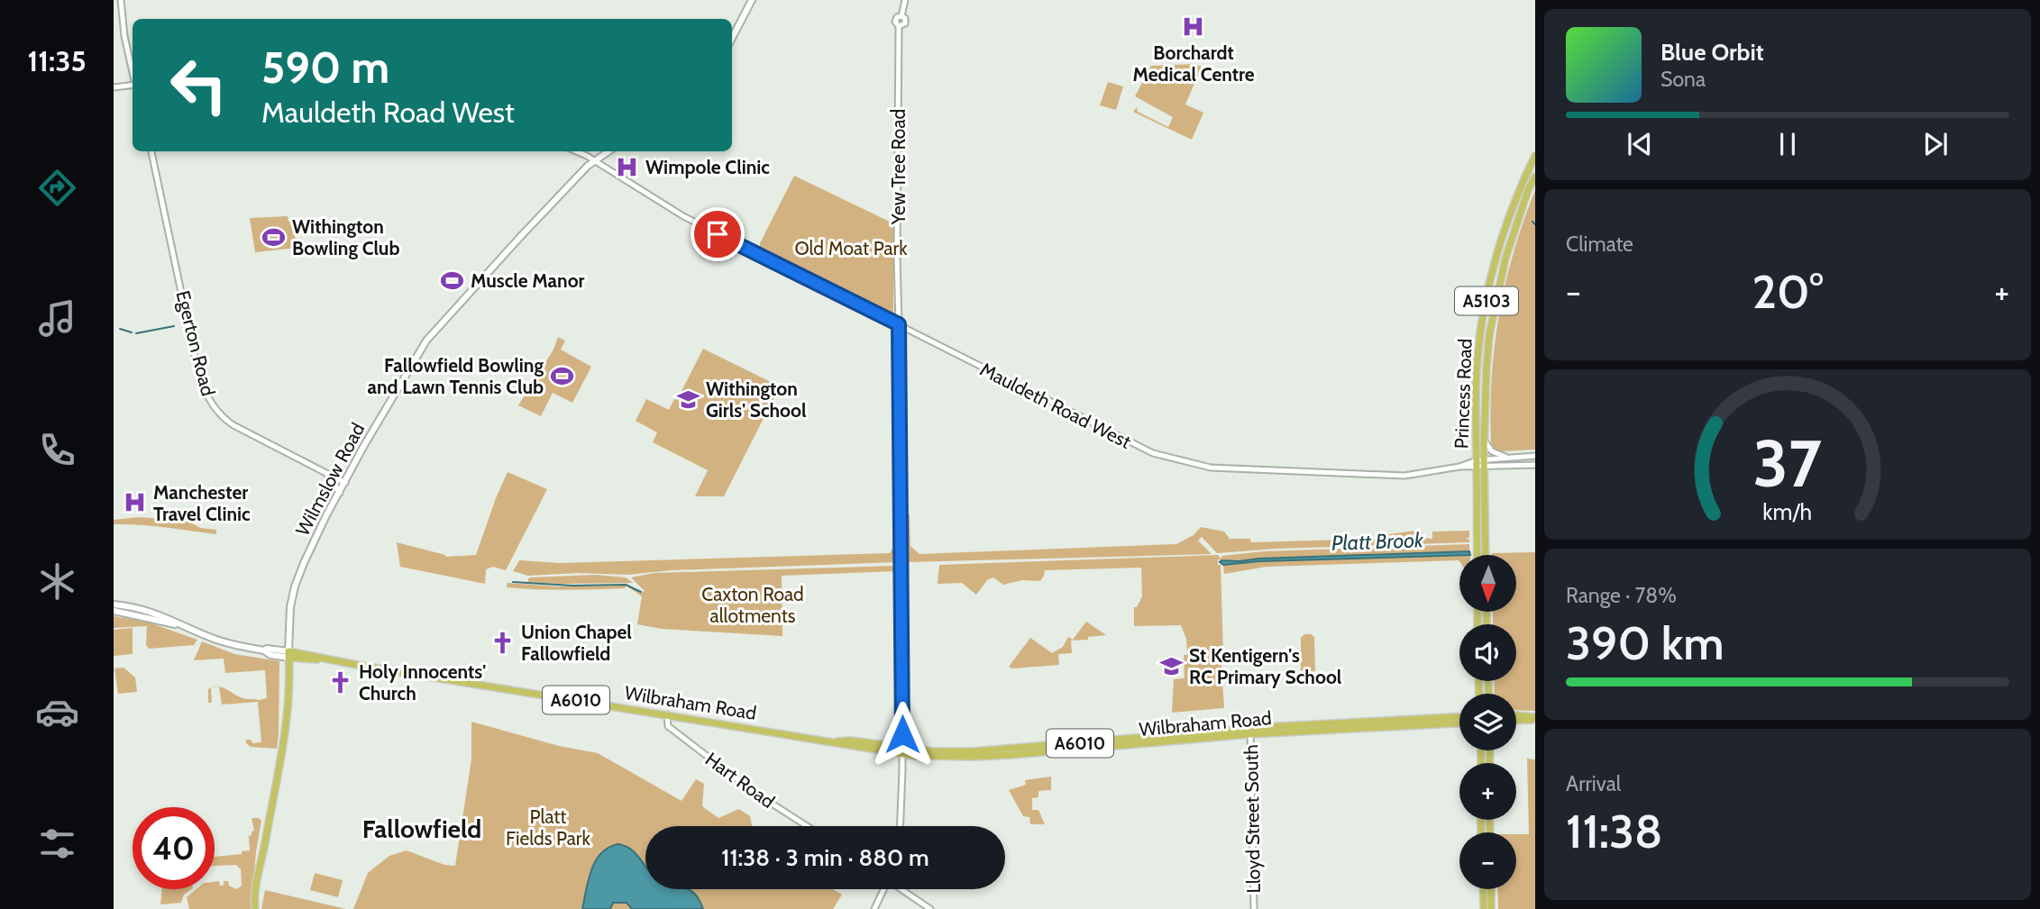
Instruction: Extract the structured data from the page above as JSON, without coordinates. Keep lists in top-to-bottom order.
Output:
{
  "streets": {
    "highway": [
      "A5103",
      "Princess Road",
      "Wilmslow Road",
      "A6010",
      "Wilbraham Road"
    ],
    "street": [
      "Yew Tree Road",
      "Egerton Road",
      "Mauldeth Road West",
      "Hart Road",
      "Lloyd Street South"
    ]
  },
  "crossings": [
    ["Yew Tree Road", "Mauldeth Road West"],
    ["Yew Tree Road", "Wilbraham Road"],
    ["Egerton Road", "Wilmslow Road"],
    ["Princess Road", "Mauldeth Road West"],
    ["Mauldeth Road West", "Wilmslow Road"],
    ["Wilmslow Road", "Wilbraham Road"],
    ["Wilbraham Road", "Hart Road"],
    ["Wilbraham Road", "Lloyd Street South"]
  ],
  "districts": ["Fallowfield"],
  "water": ["Platt Brook"],
  "parks": ["Old Moat Park", "Caxton Road allotments", "Platt Fields Park"],
  "places": {
    "hospital": ["Borchardt Medical Centre", "Wimpole Clinic", "Manchester Travel Clinic"],
    "sports": ["Withington Bowling Club", "Muscle Manor", "Fallowfield Bowling and Lawn Tennis Club"],
    "school or university": ["Withington Girls' School", "St Kentigern's RC Primary School"],
    "church": ["Union Chapel Fallowfield", "Holy Innocents' Church"]
  },
  "north": "bottom",
  "page": {
    "tabs": "11:35",
    "turn": ["590 m", "Mauldeth Road West"],
    "song": ["Blue Orbit", "Sona"],
    "tile": [
      "Climate",
      ["Range · 78%", "390 km"],
      ["Arrival", "11:38"]
    ],
    "heat": ["−", "20°", "+"],
    "map_buttons": ["+", "−"],
    "limit": "40",
    "trip": "11:38 · 3 min · 880 m",
    "gauge": ["37", "km/h"]
  }
}
